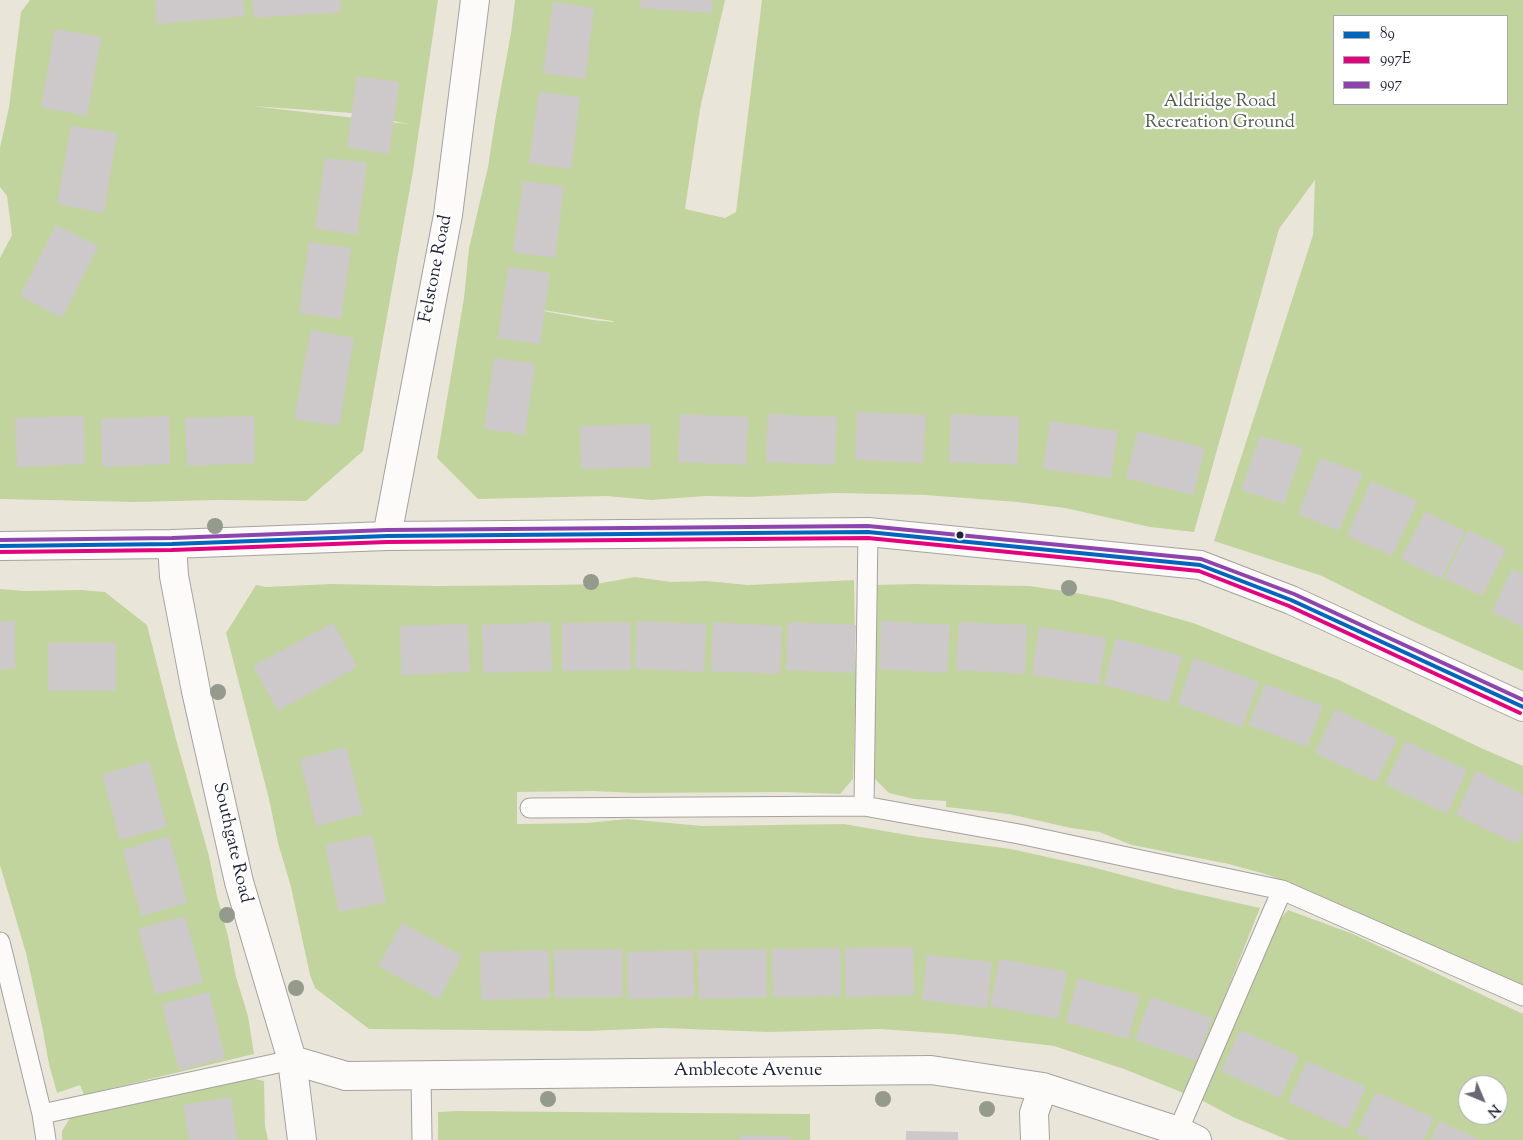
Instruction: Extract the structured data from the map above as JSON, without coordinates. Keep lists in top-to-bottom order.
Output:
{
  "streets": {
    "street": ["Felstone Road", "Southgate Road", "Amblecote Avenue"]
  },
  "crossings": [
    ["Southgate Road", "Amblecote Avenue"]
  ],
  "parks": ["Aldridge Road Recreation Ground"],
  "lines": ["transit line 997", "transit line 89", "transit line 997E"],
  "legend": ["89", "997E", "997"],
  "north": "bottom right"
}
